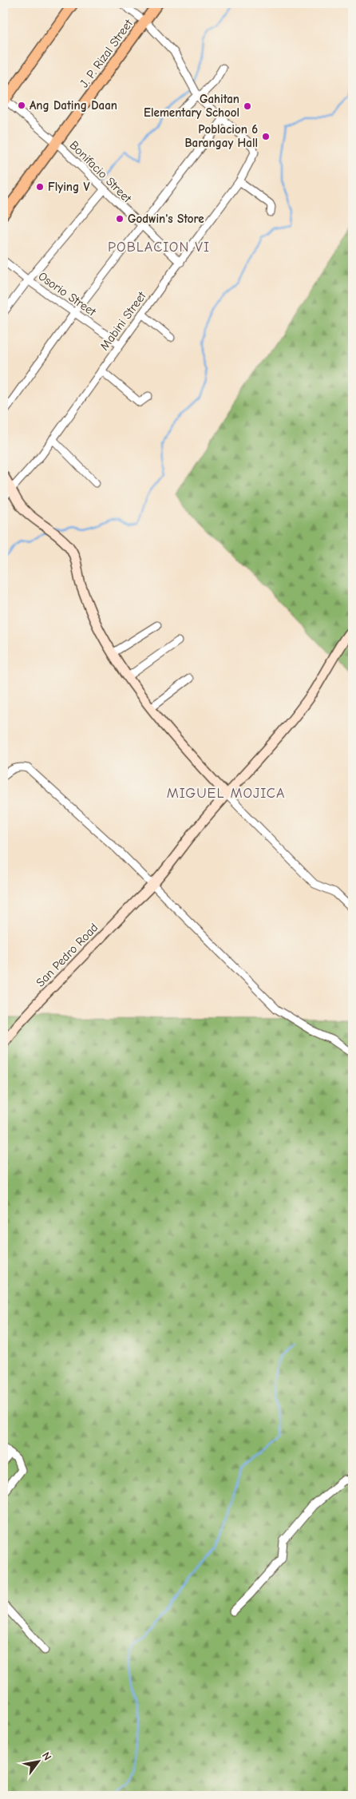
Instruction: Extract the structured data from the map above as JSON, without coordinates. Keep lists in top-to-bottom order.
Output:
{
  "streets": {
    "main road": ["J. P. Rizal Street"],
    "street": [
      "Bonifacio Street",
      "Osorio Street",
      "Mabini Street",
      "San Pedro Road"
    ]
  },
  "crossings": [
    ["J. P. Rizal Street", "Bonifacio Street"],
    ["Bonifacio Street", "Mabini Street"],
    ["Osorio Street", "Mabini Street"]
  ],
  "districts": ["POBLACION VI", "MIGUEL MOJICA"],
  "places": [
    "Ang Dating Daan",
    "Gahitan Elementary School",
    "Poblacion 6 Barangay Hall",
    "Flying V",
    "Godwin's Store"
  ],
  "north": "top right"
}
